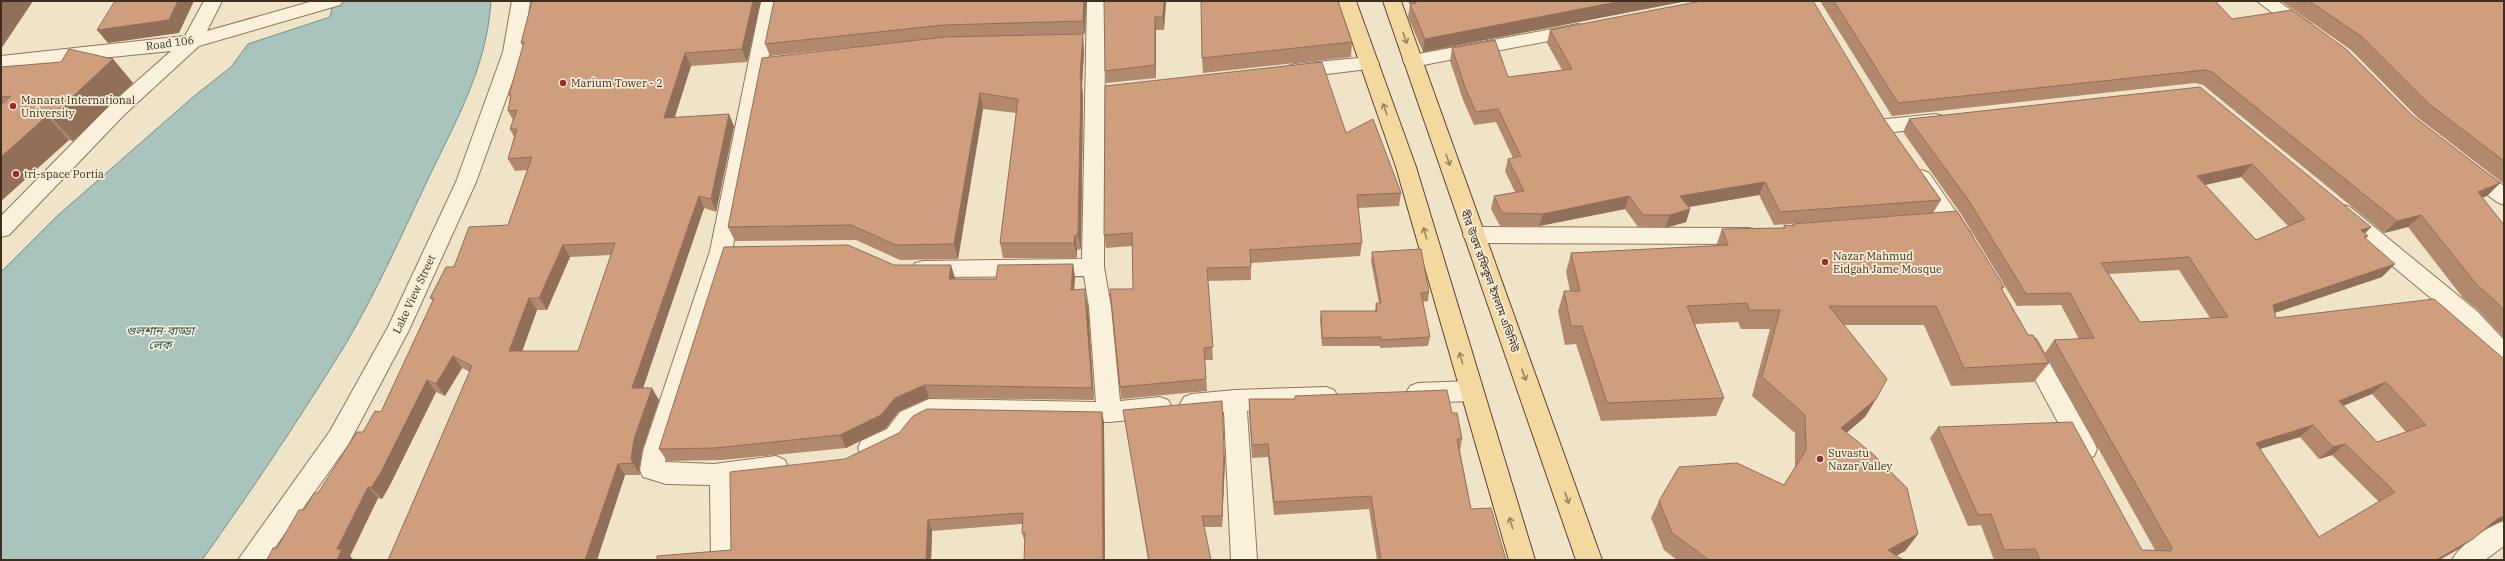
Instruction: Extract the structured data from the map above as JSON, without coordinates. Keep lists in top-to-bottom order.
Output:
{
  "streets": {
    "main road": ["বীর উত্তম রফিকুল ইসলাম এভিনিউ"],
    "street": ["Road 106", "Lake View Street"]
  },
  "water": ["গুলশান-বাড্ডা লেক"],
  "places": [
    "Marium Tower - 2",
    "Manarat International University",
    "tri-space Portia",
    "Nazar Mahmud Eidgah Jame Mosque",
    "Suvastu Nazar Valley"
  ]
}
